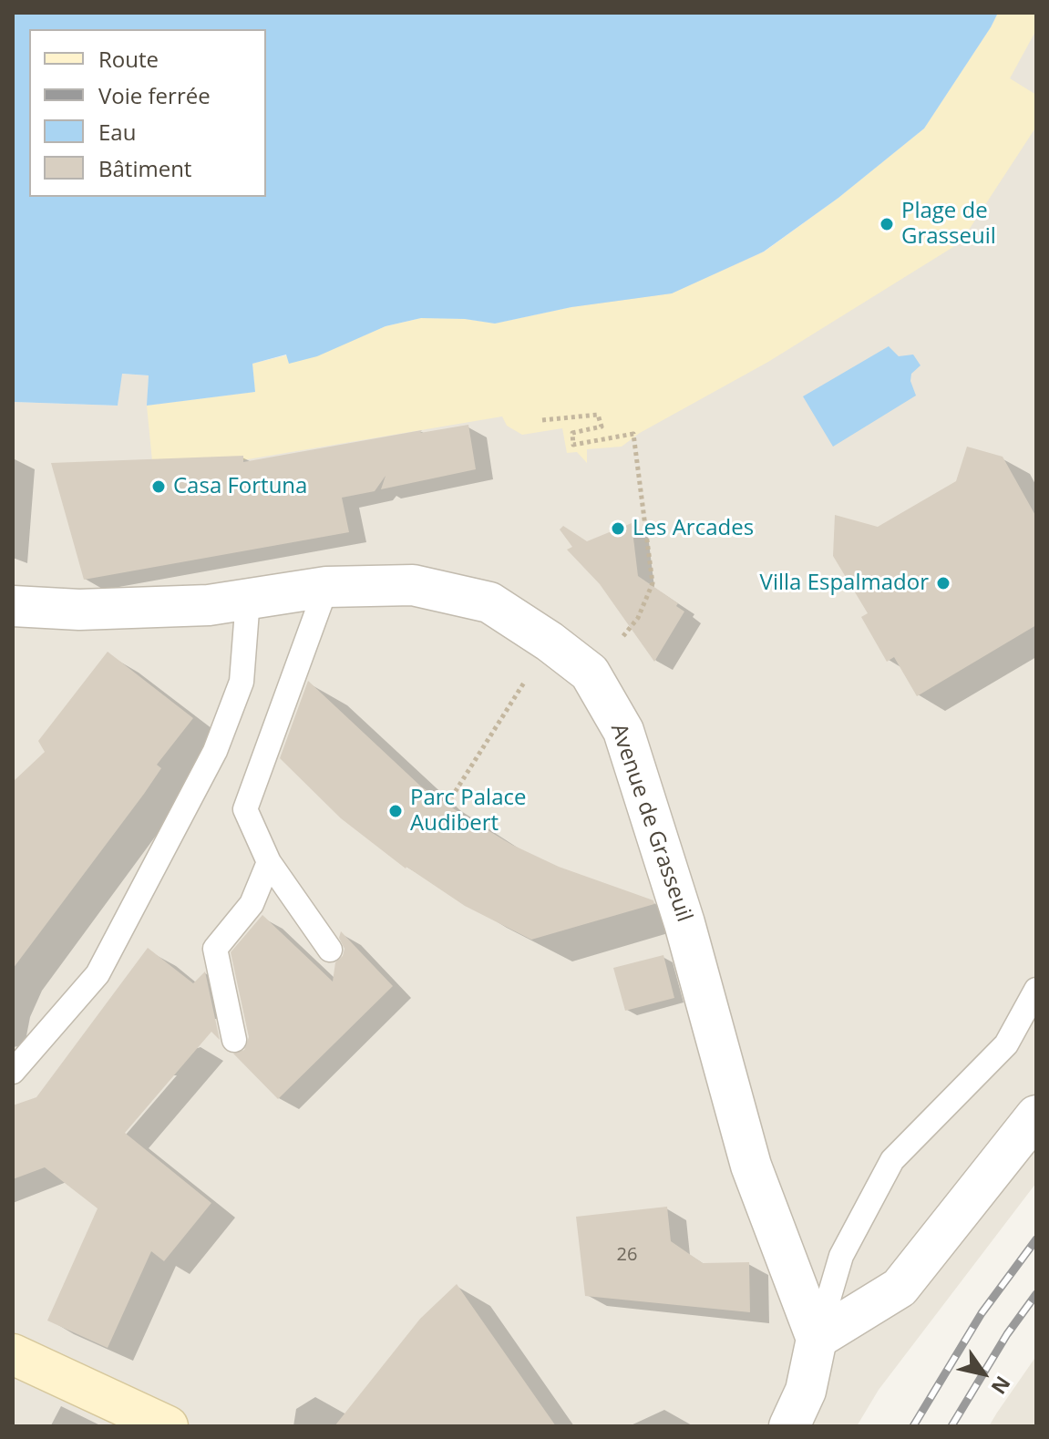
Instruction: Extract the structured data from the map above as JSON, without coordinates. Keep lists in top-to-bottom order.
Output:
{
  "streets": {
    "street": ["Avenue de Grasseuil"]
  },
  "places": [
    "Plage de Grasseuil",
    "Casa Fortuna",
    "Les Arcades",
    "Villa Espalmador",
    "Parc Palace Audibert"
  ],
  "house_numbers": ["26"],
  "legend": [
    "Route",
    "Voie ferrée",
    "Eau",
    "Bâtiment"
  ],
  "north": "bottom right"
}
